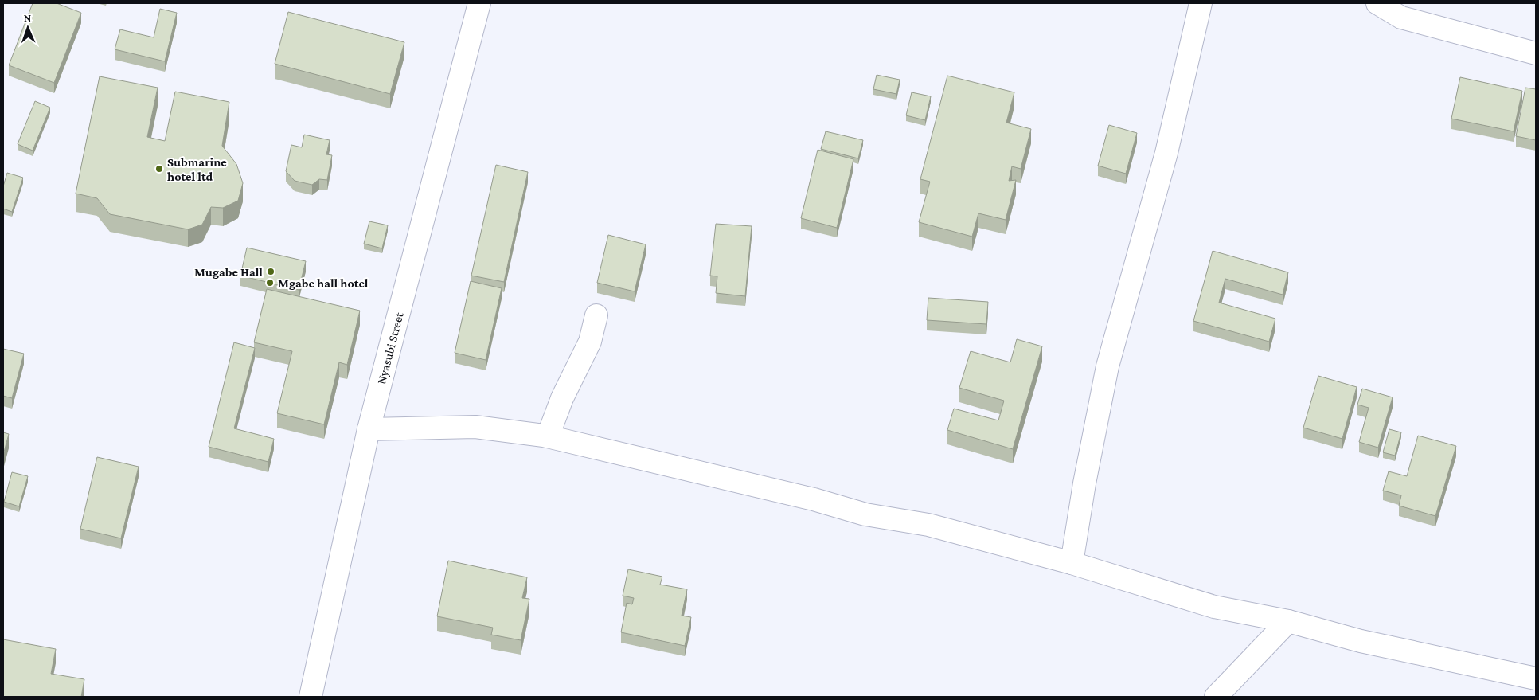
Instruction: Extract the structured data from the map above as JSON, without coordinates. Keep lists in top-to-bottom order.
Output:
{
  "streets": {
    "street": ["Nyasubi Street"]
  },
  "places": ["Submarine hotel ltd", "Mugabe Hall", "Mgabe hall hotel"],
  "north": "top"
}
